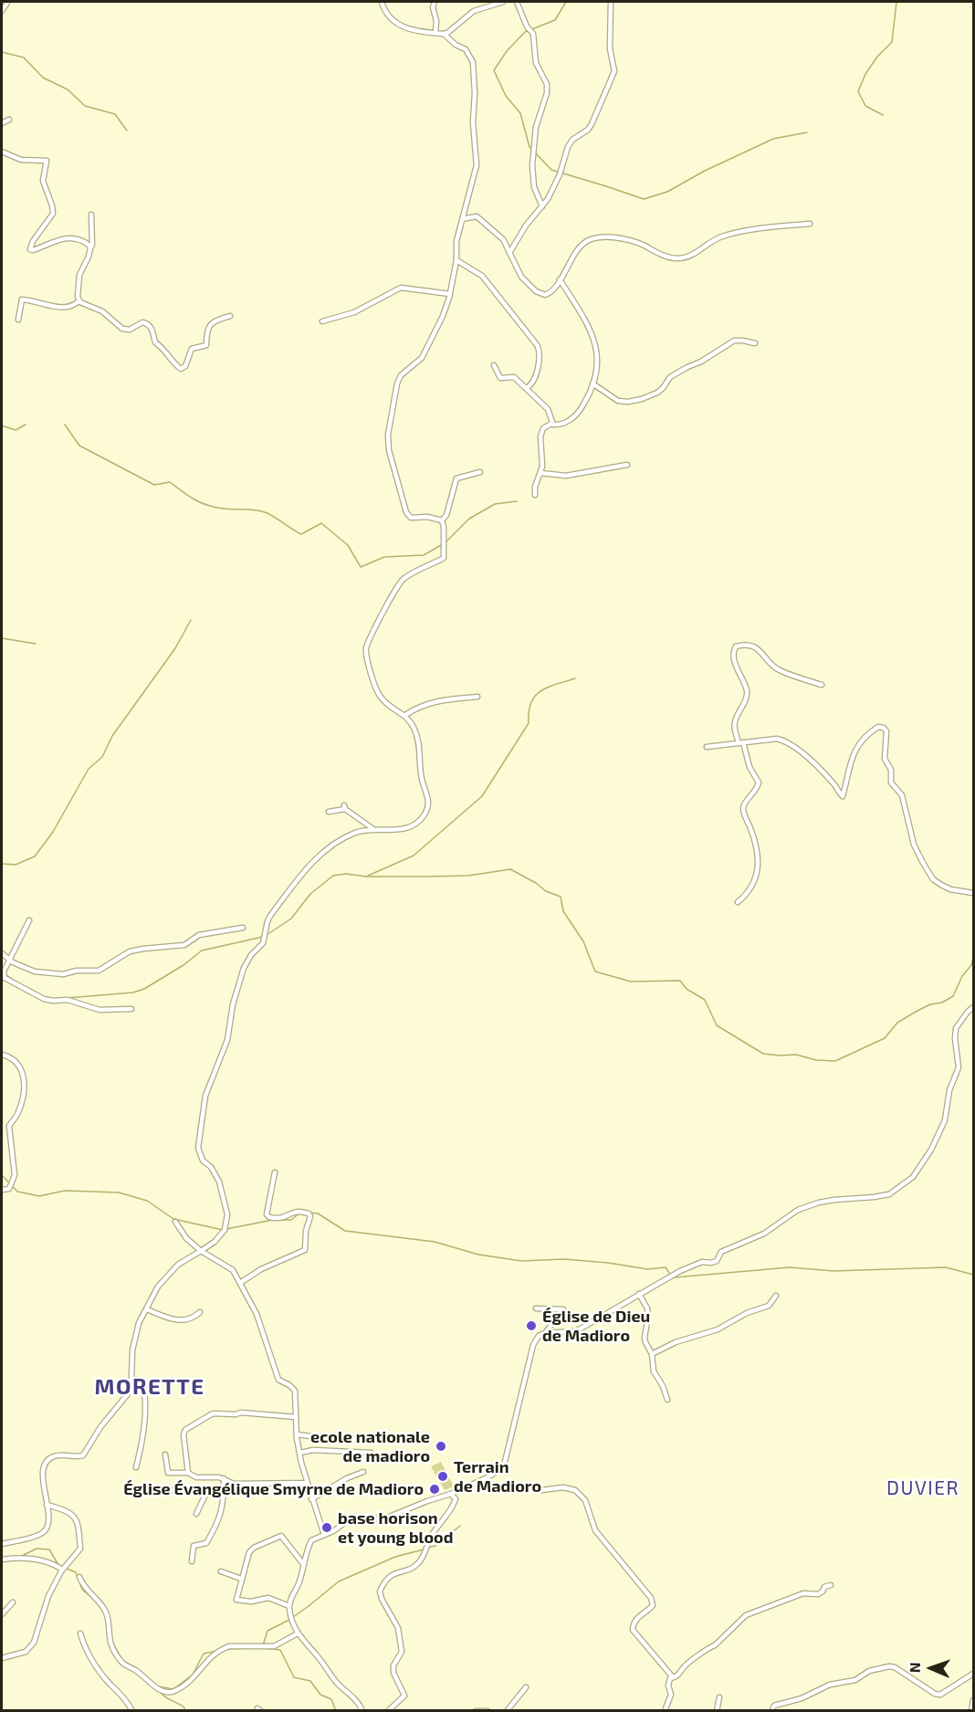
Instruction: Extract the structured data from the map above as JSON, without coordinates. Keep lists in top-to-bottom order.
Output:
{
  "districts": ["MORETTE", "DUVIER"],
  "places": [
    "Église de Dieu de Madioro",
    "ecole nationale de madioro",
    "Terrain de Madioro",
    "Église Évangélique Smyrne de Madioro",
    "base horison et young blood"
  ],
  "north": "left"
}
